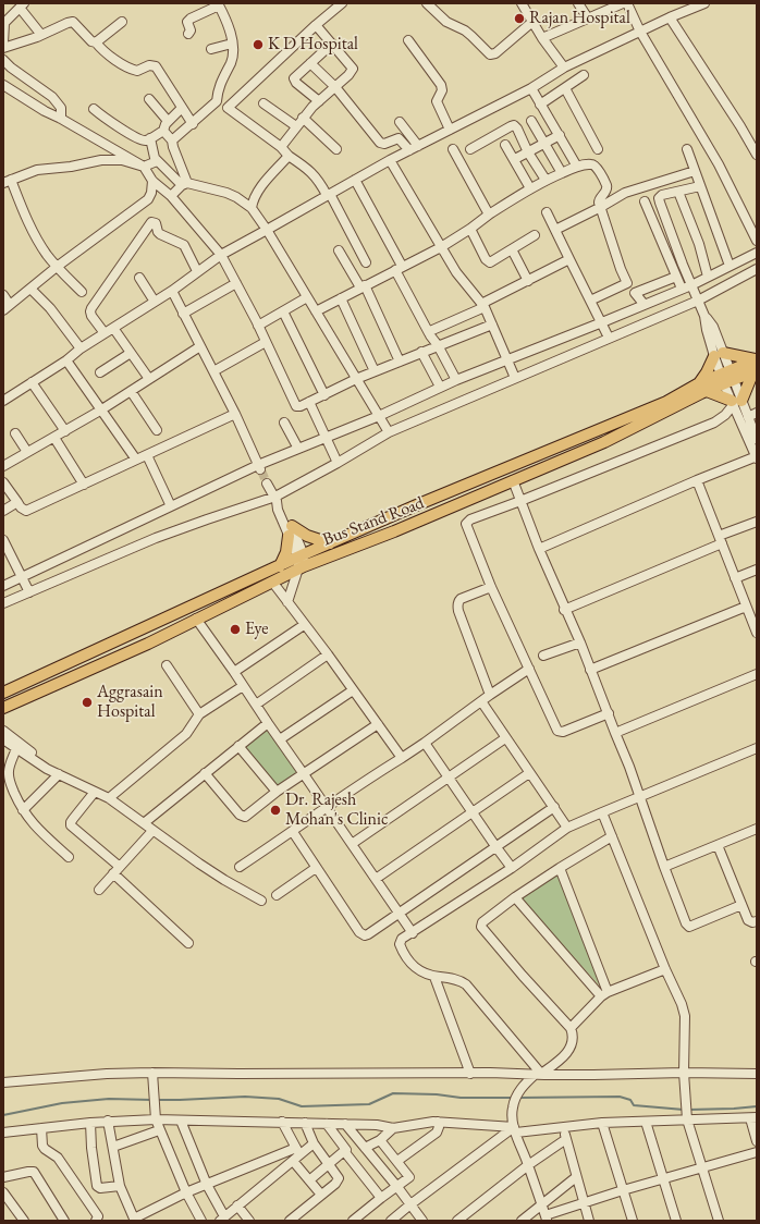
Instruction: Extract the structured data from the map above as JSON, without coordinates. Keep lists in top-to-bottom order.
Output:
{
  "streets": {
    "main road": ["Bus Stand Road"]
  },
  "places": [
    "Rajan Hospital",
    "K D Hospital",
    "Eye",
    "Aggrasain Hospital",
    "Dr. Rajesh Mohan's Clinic"
  ]
}
